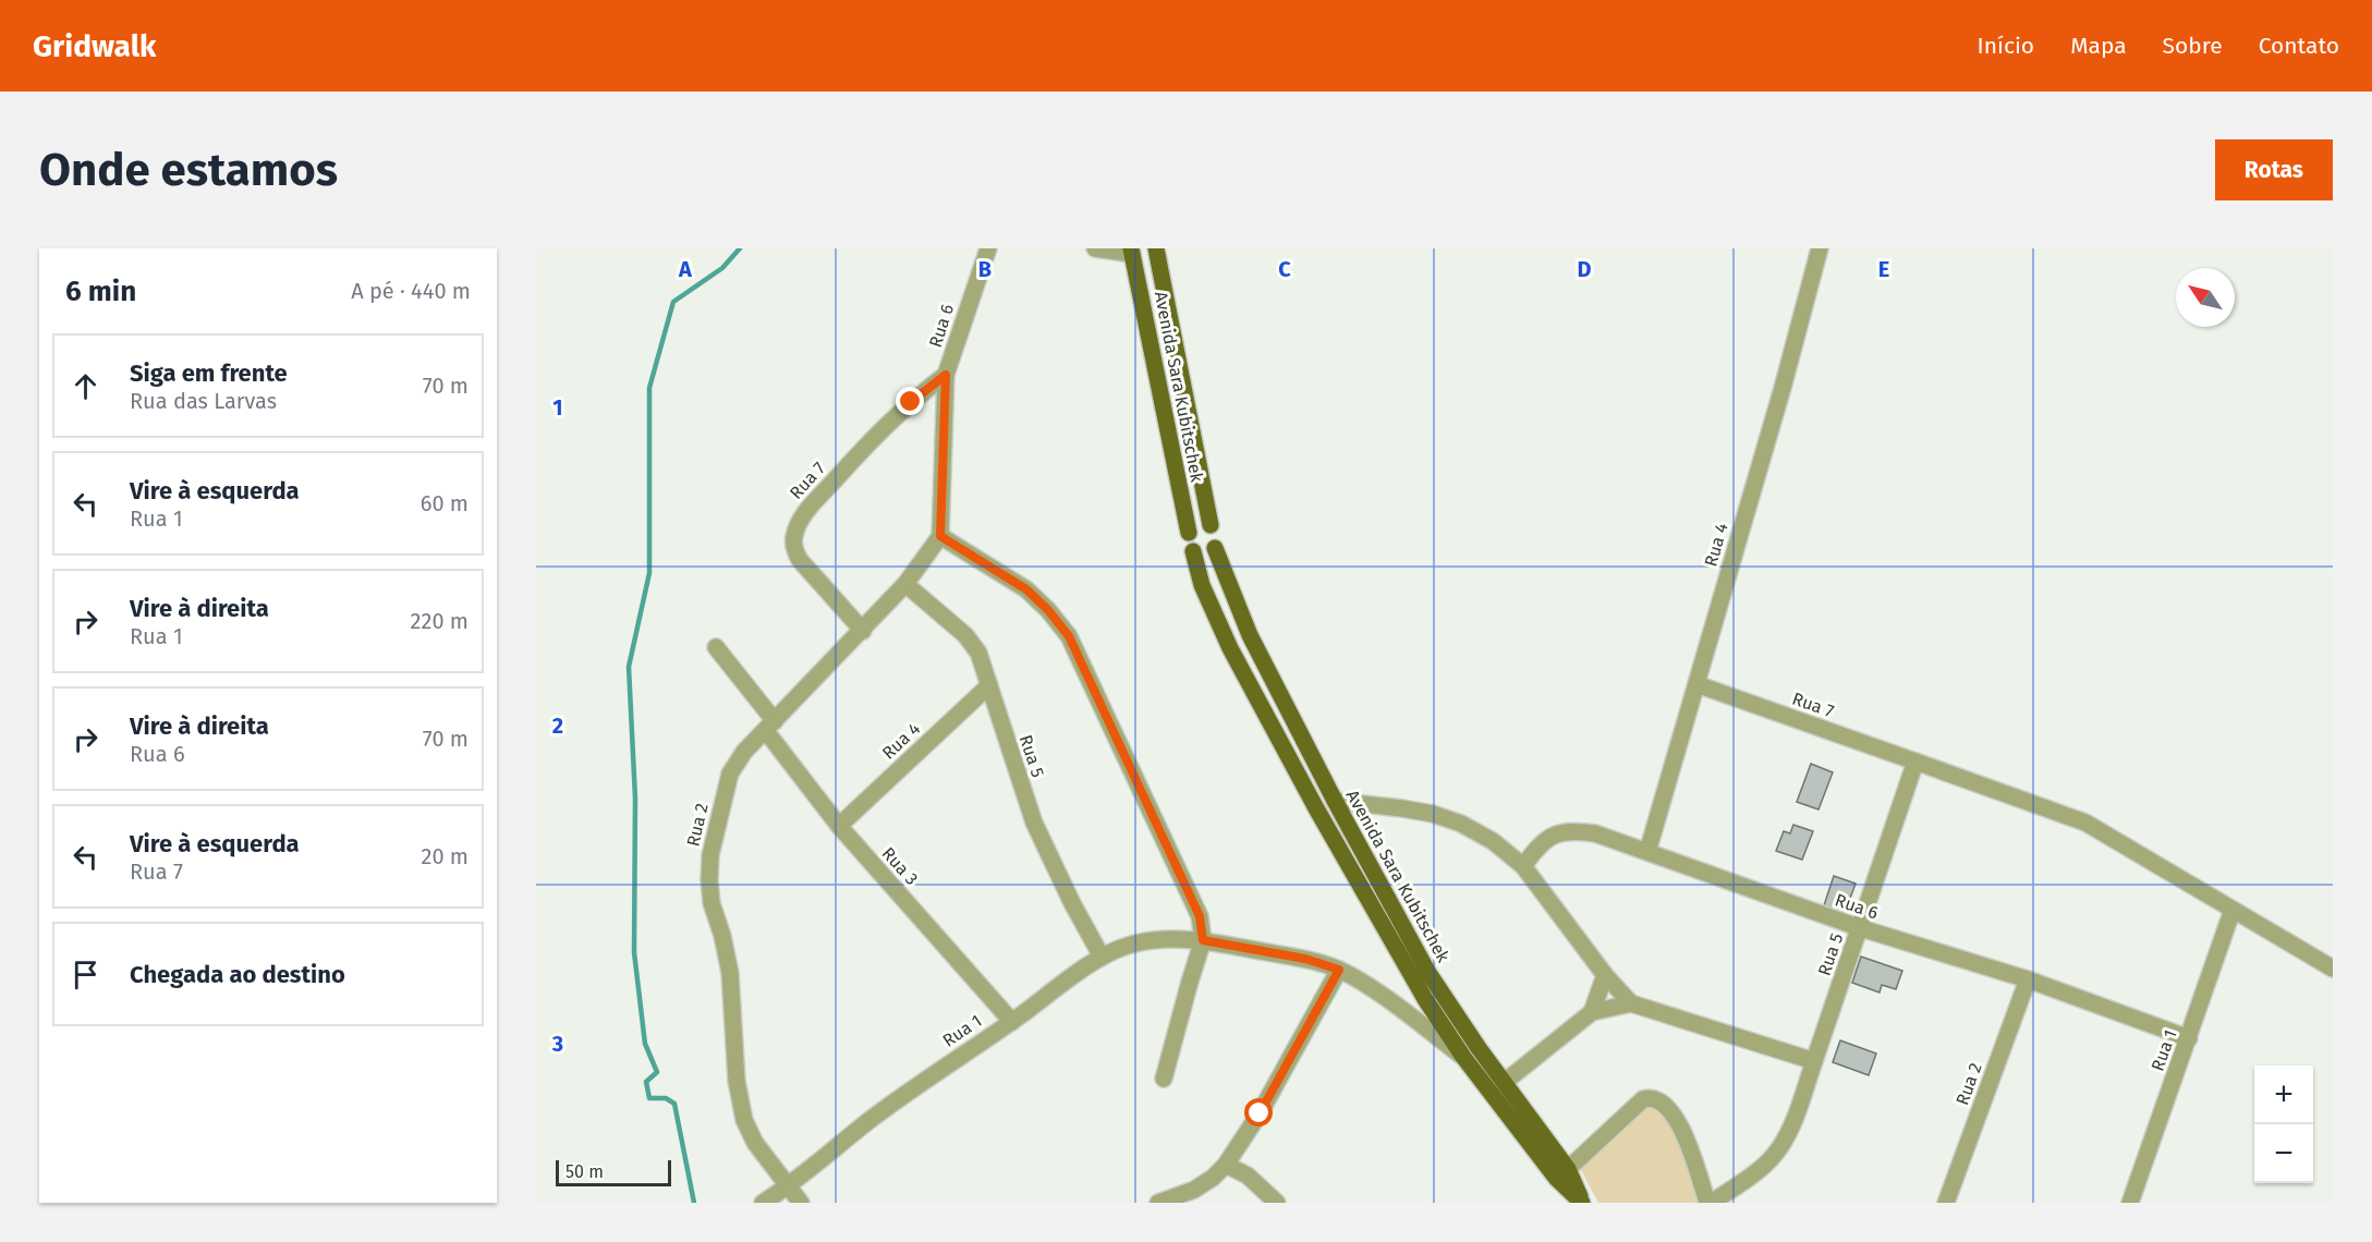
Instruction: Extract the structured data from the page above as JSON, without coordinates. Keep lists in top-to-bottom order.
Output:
{
  "streets": {
    "main road": ["Avenida Sara Kubitschek"],
    "street": [
      "Rua 6",
      "Rua 7",
      "Rua 4",
      "Rua 5",
      "Rua 2",
      "Rua 3",
      "Rua 1"
    ]
  },
  "crossings": [
    ["Rua 6", "Rua 7"],
    ["Rua 6", "Rua 4"],
    ["Rua 6", "Rua 5"],
    ["Rua 6", "Rua 2"],
    ["Rua 6", "Rua 1"],
    ["Avenida Sara Kubitschek", "Rua 1"],
    ["Rua 7", "Rua 4"],
    ["Rua 7", "Rua 5"],
    ["Rua 7", "Rua 2"],
    ["Rua 4", "Rua 5"],
    ["Rua 4", "Rua 3"],
    ["Rua 5", "Rua 2"],
    ["Rua 5", "Rua 1"],
    ["Rua 2", "Rua 3"],
    ["Rua 2", "Rua 1"],
    ["Rua 3", "Rua 1"]
  ],
  "scale_bar": "50 m",
  "north": "top left",
  "page": {
    "header": "Gridwalk",
    "nav": [
      "Início",
      "Mapa",
      "Sobre",
      "Contato"
    ],
    "buttons": "Rotas",
    "title": "Onde estamos",
    "heading": ["6 min", "A pé · 440 m"],
    "list": [
      ["Siga em frente", "Rua das Larvas", "70 m"],
      ["Vire à esquerda", "Rua 1", "60 m"],
      ["Vire à direita", "Rua 1", "220 m"],
      ["Vire à direita", "Rua 6", "70 m"],
      ["Vire à esquerda", "Rua 7", "20 m"],
      "Chegada ao destino"
    ],
    "map_buttons": ["+", "−"],
    "scale": "50 m"
  },
  "grid": {
    "columns": [
      "A",
      "B",
      "C",
      "D",
      "E"
    ],
    "rows": ["1", "2", "3"]
  }
}
